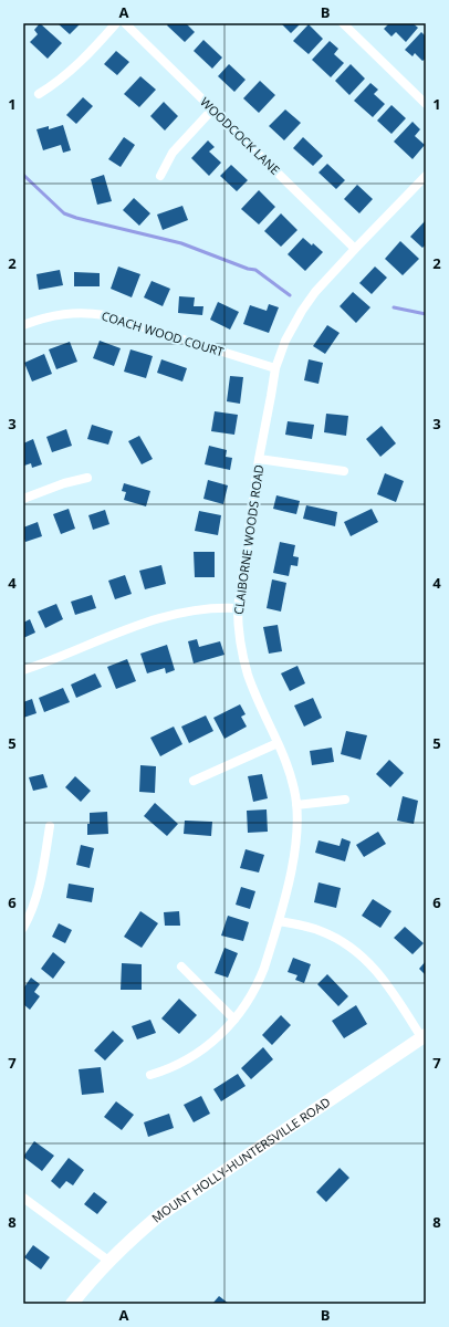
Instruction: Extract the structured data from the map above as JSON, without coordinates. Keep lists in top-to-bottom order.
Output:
{
  "streets": {
    "main road": ["MOUNT HOLLY-HUNTERSVILLE ROAD"],
    "street": ["WOODCOCK LANE", "COACH WOOD COURT", "CLAIBORNE WOODS ROAD"]
  },
  "crossings": [
    ["WOODCOCK LANE", "CLAIBORNE WOODS ROAD"],
    ["COACH WOOD COURT", "CLAIBORNE WOODS ROAD"]
  ],
  "grid": {
    "columns": ["A", "B"],
    "rows": [
      "1",
      "2",
      "3",
      "4",
      "5",
      "6",
      "7",
      "8"
    ]
  }
}
